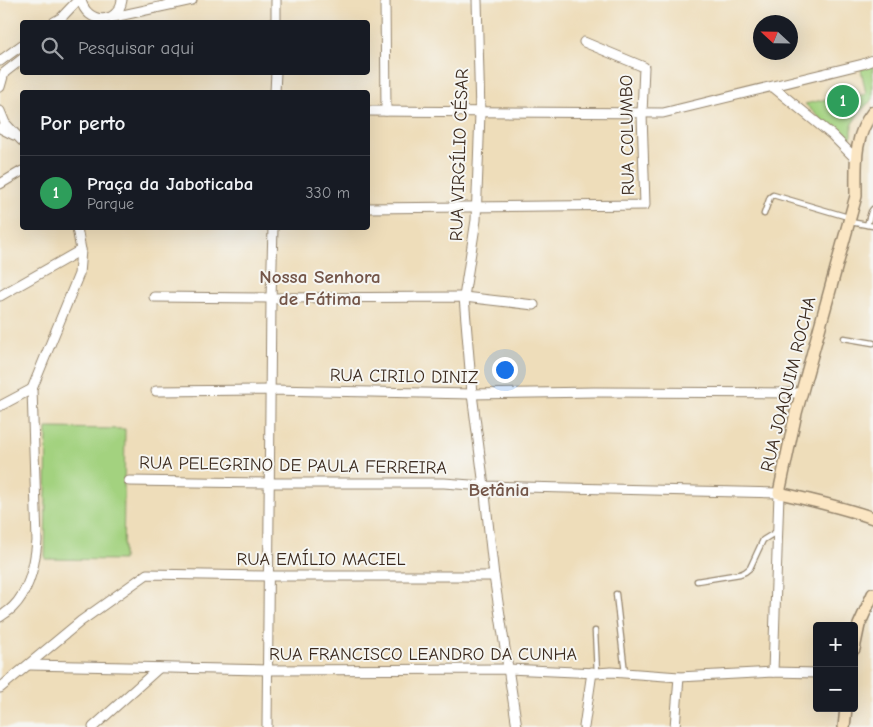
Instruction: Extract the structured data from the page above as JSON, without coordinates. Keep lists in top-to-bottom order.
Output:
{
  "streets": {
    "main road": ["RUA JOAQUIM ROCHA", "RUA PELEGRINO DE PAULA FERREIRA"],
    "street": [
      "RUA COLUMBO",
      "RUA VIRGÍLIO CÉSAR",
      "RUA CIRILO DINIZ",
      "RUA EMÍLIO MACIEL",
      "RUA FRANCISCO LEANDRO DA CUNHA"
    ]
  },
  "crossings": [
    ["RUA COLUMBO", "RUA VIRGÍLIO CÉSAR"],
    ["RUA VIRGÍLIO CÉSAR", "RUA CIRILO DINIZ"],
    ["RUA VIRGÍLIO CÉSAR", "RUA PELEGRINO DE PAULA FERREIRA"],
    ["RUA VIRGÍLIO CÉSAR", "RUA EMÍLIO MACIEL"],
    ["RUA VIRGÍLIO CÉSAR", "RUA FRANCISCO LEANDRO DA CUNHA"],
    ["RUA CIRILO DINIZ", "RUA JOAQUIM ROCHA"],
    ["RUA JOAQUIM ROCHA", "RUA PELEGRINO DE PAULA FERREIRA"],
    ["RUA JOAQUIM ROCHA", "RUA FRANCISCO LEANDRO DA CUNHA"],
    ["RUA EMÍLIO MACIEL", "RUA FRANCISCO LEANDRO DA CUNHA"]
  ],
  "districts": ["Nossa Senhora de Fátima", "Betânia"],
  "north": "left",
  "page": {
    "search": "Pesquisar aqui",
    "pins": "1",
    "heading": "Por perto",
    "list": [
      {
        "mark": "1",
        "name": "Praça da Jaboticaba",
        "note": "Parque",
        "value": "330 m"
      }
    ],
    "map_buttons": ["+", "−"]
  }
}
